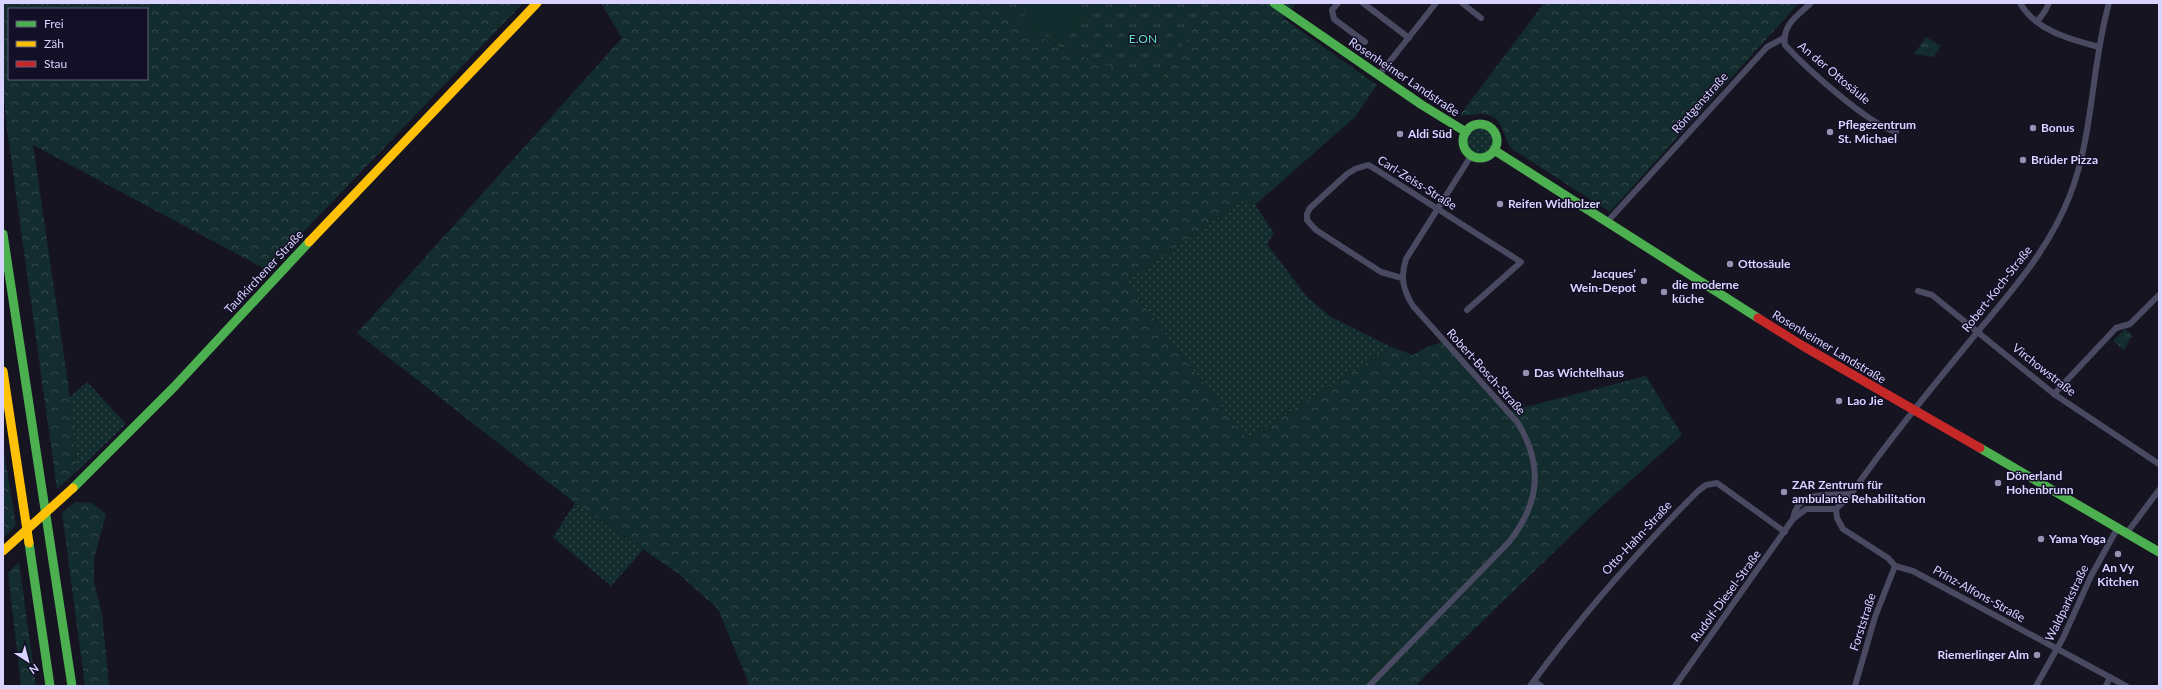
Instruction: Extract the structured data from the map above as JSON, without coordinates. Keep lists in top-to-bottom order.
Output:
{
  "streets": {
    "main road": ["Rosenheimer Landstraße", "Taufkirchener Straße"],
    "street": [
      "An der Ottosäule",
      "Röntgenstraße",
      "Carl-Zeiss-Straße",
      "Robert-Koch-Straße",
      "Virchowstraße",
      "Robert-Bosch-Straße",
      "Otto-Hahn-Straße",
      "Prinz-Alfons-Straße",
      "Rudolf-Diesel-Straße",
      "Waldparkstraße",
      "Forststraße"
    ]
  },
  "crossings": [
    ["An der Ottosäule", "Röntgenstraße"],
    ["Rosenheimer Landstraße", "Röntgenstraße"],
    ["Rosenheimer Landstraße", "Robert-Koch-Straße"],
    ["Rosenheimer Landstraße", "Robert-Bosch-Straße"],
    ["Rosenheimer Landstraße", "Waldparkstraße"],
    ["Carl-Zeiss-Straße", "Robert-Bosch-Straße"],
    ["Robert-Koch-Straße", "Virchowstraße"],
    ["Otto-Hahn-Straße", "Rudolf-Diesel-Straße"],
    ["Prinz-Alfons-Straße", "Rudolf-Diesel-Straße"],
    ["Prinz-Alfons-Straße", "Waldparkstraße"],
    ["Prinz-Alfons-Straße", "Forststraße"]
  ],
  "parks": ["E.ON"],
  "places": [
    "Bonus",
    "Pflegezentrum St. Michael",
    "Aldi Süd",
    "Brüder Pizza",
    "Reifen Widholzer",
    "Ottosäule",
    "Jacques’ Wein-Depot",
    "die moderne küche",
    "Das Wichtelhaus",
    "Lao Jie",
    "Dönerland Hohenbrunn",
    "ZAR Zentrum für ambulante Rehabilitation",
    "Yama Yoga",
    "An Vy Kitchen",
    "Riemerlinger Alm"
  ],
  "legend": ["Frei", "Zäh", "Stau"],
  "north": "bottom right"
}
